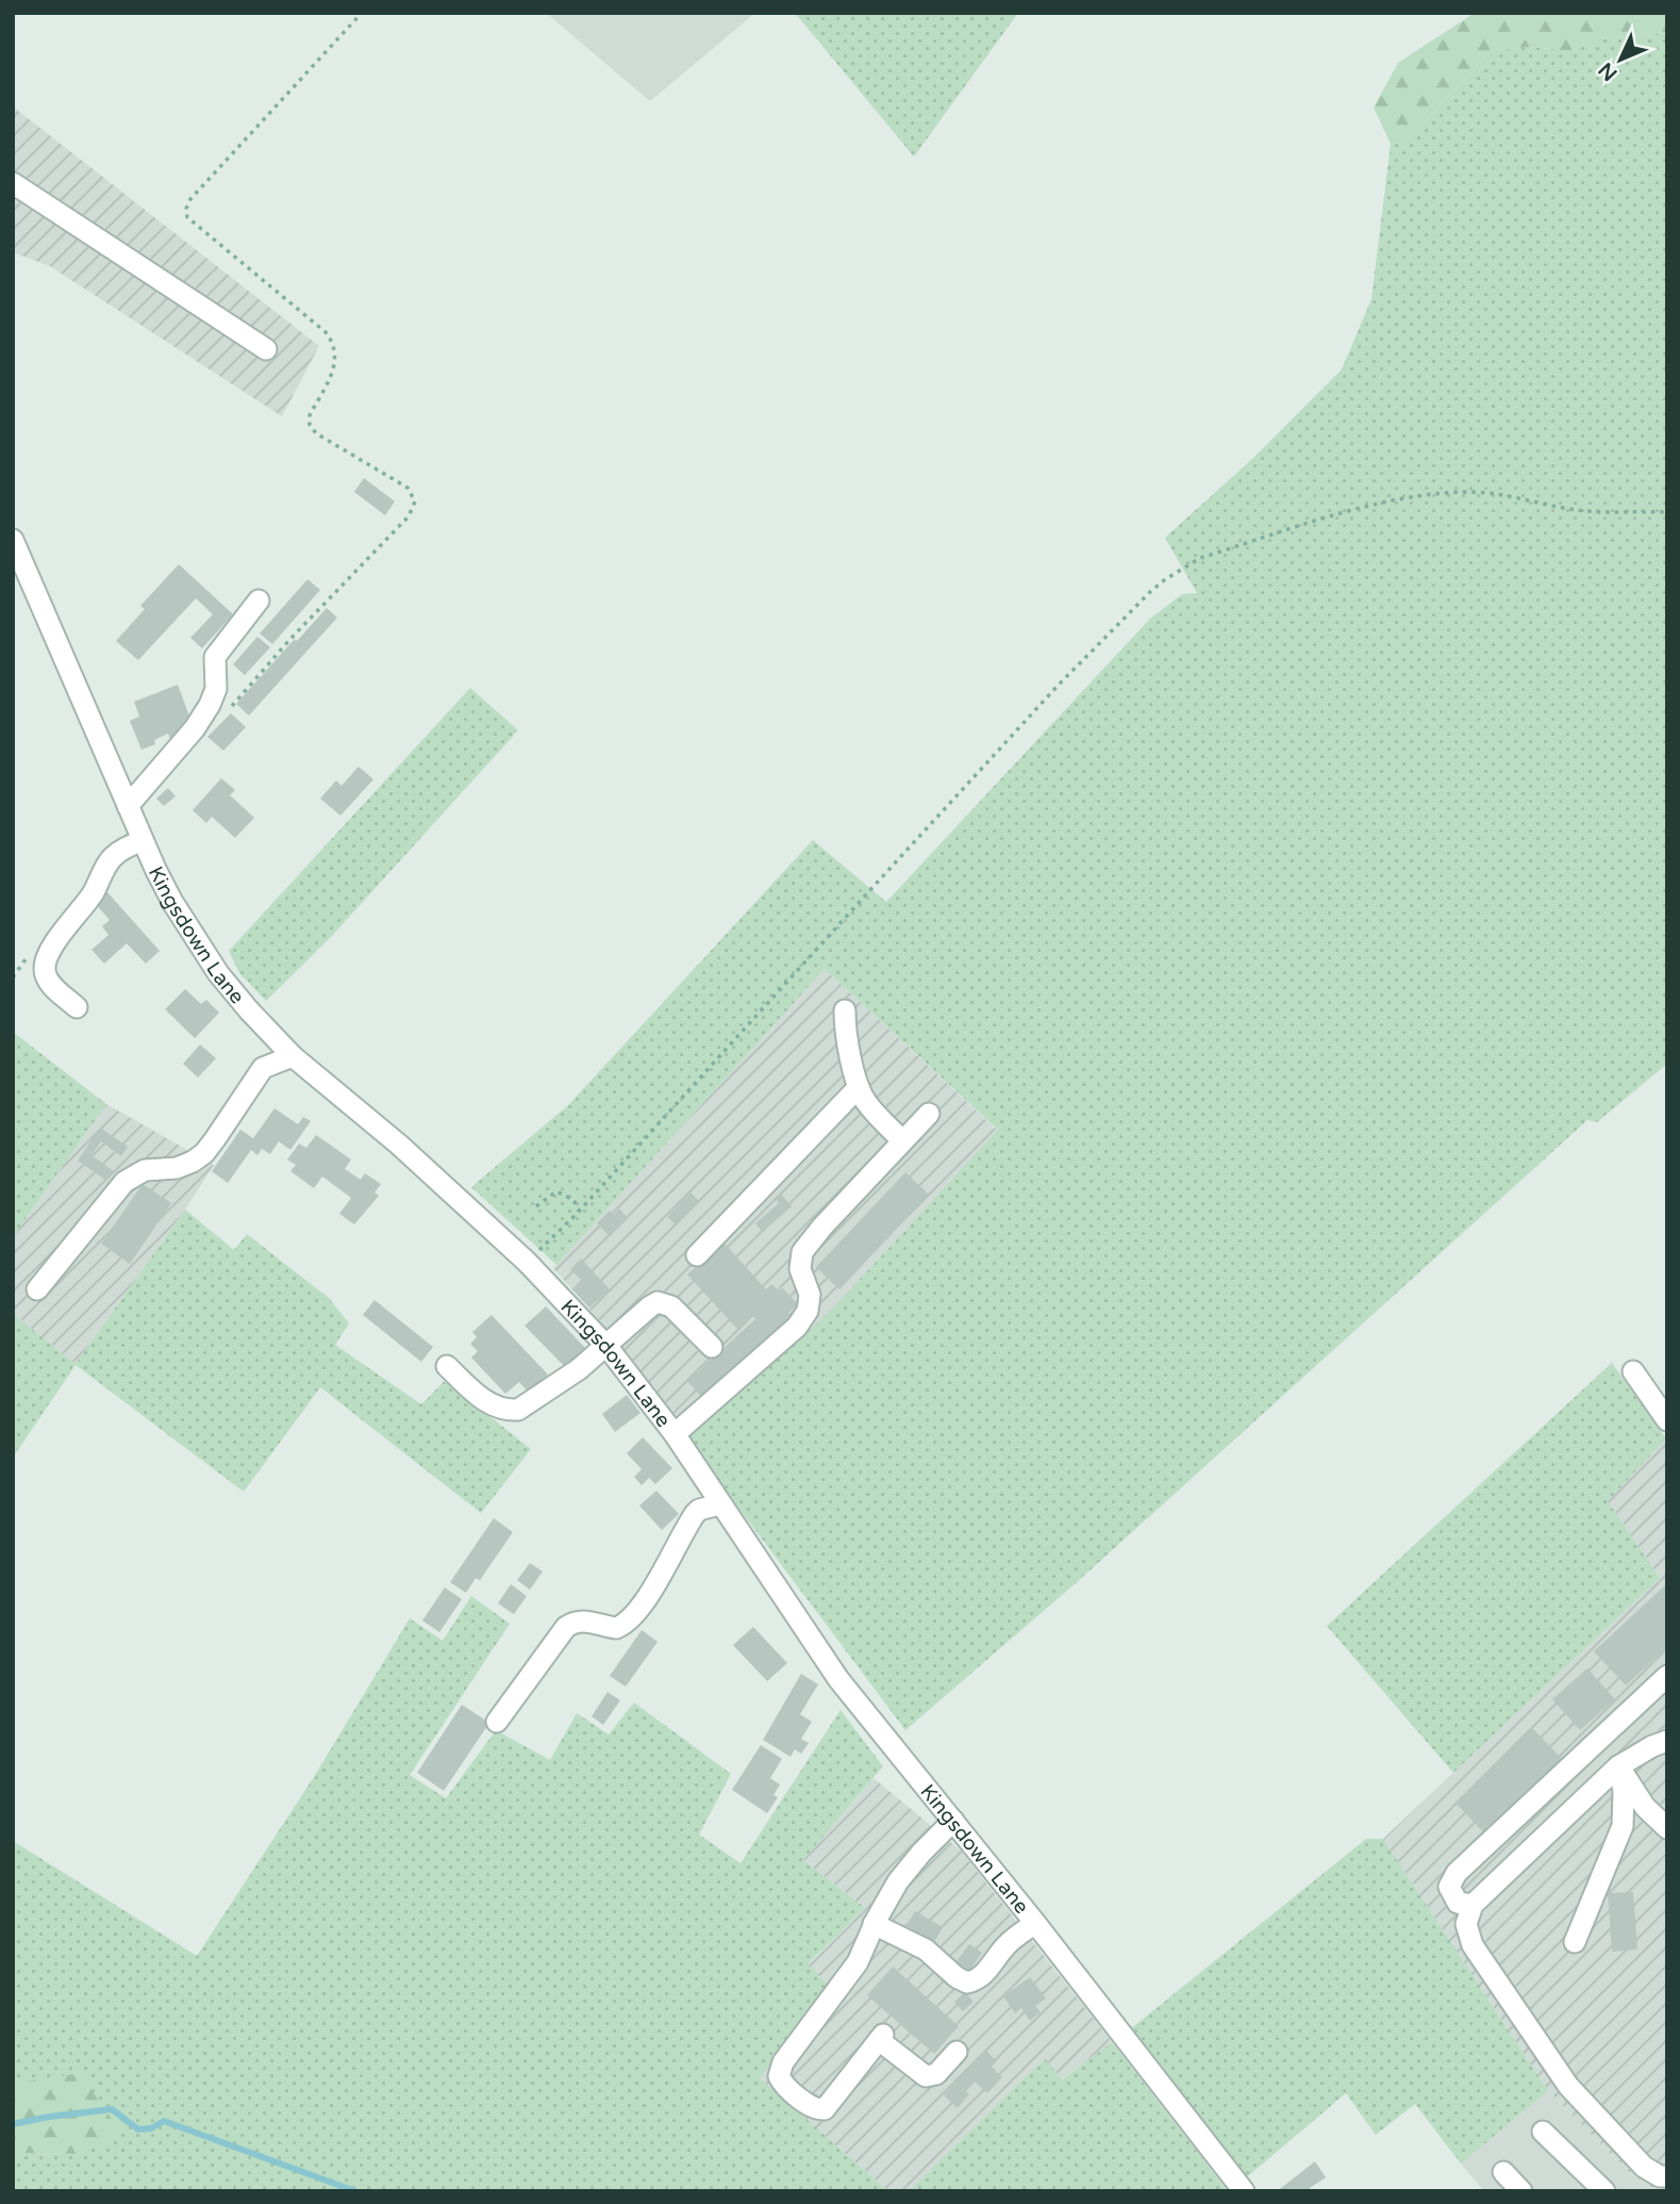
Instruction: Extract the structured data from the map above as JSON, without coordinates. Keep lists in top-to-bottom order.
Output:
{
  "streets": {
    "street": ["Kingsdown Lane"]
  },
  "north": "bottom left"
}
